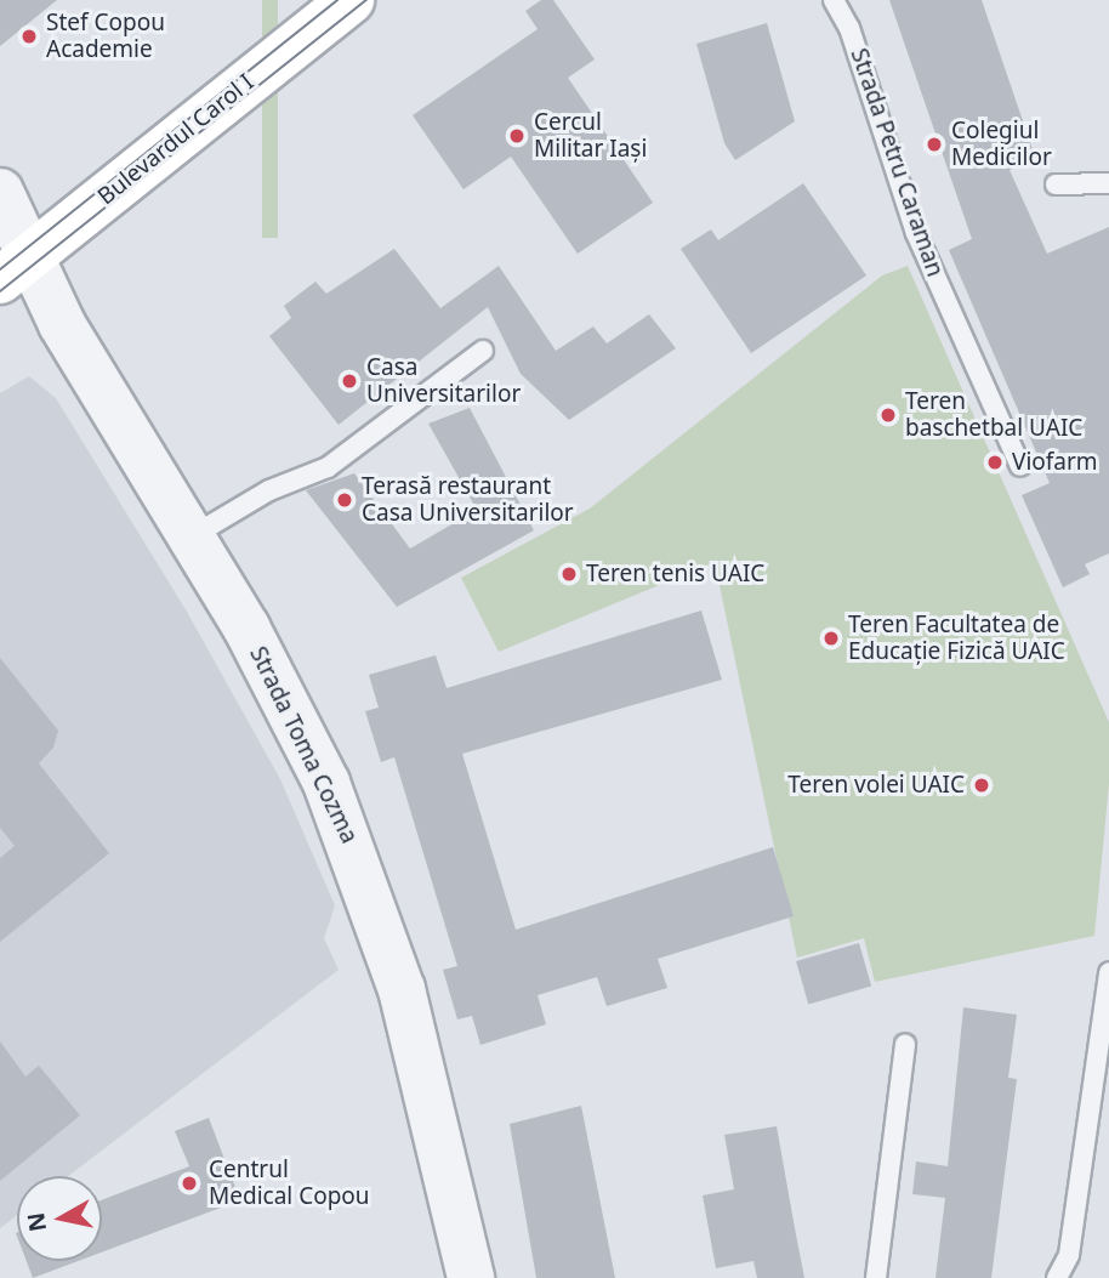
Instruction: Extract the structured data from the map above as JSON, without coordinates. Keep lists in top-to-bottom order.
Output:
{
  "streets": {
    "main road": ["Bulevardul Carol I"],
    "street": ["Strada Toma Cozma"],
    "lane": ["Strada Petru Caraman"]
  },
  "crossings": [
    ["Bulevardul Carol I", "Strada Toma Cozma"]
  ],
  "places": [
    "Stef Copou Academie",
    "Cercul Militar Iași",
    "Colegiul Medicilor",
    "Casa Universitarilor",
    "Teren baschetbal UAIC",
    "Viofarm",
    "Terasă restaurant Casa Universitarilor",
    "Teren tenis UAIC",
    "Teren Facultatea de Educație Fizică UAIC",
    "Teren volei UAIC",
    "Centrul Medical Copou"
  ],
  "north": "left"
}
